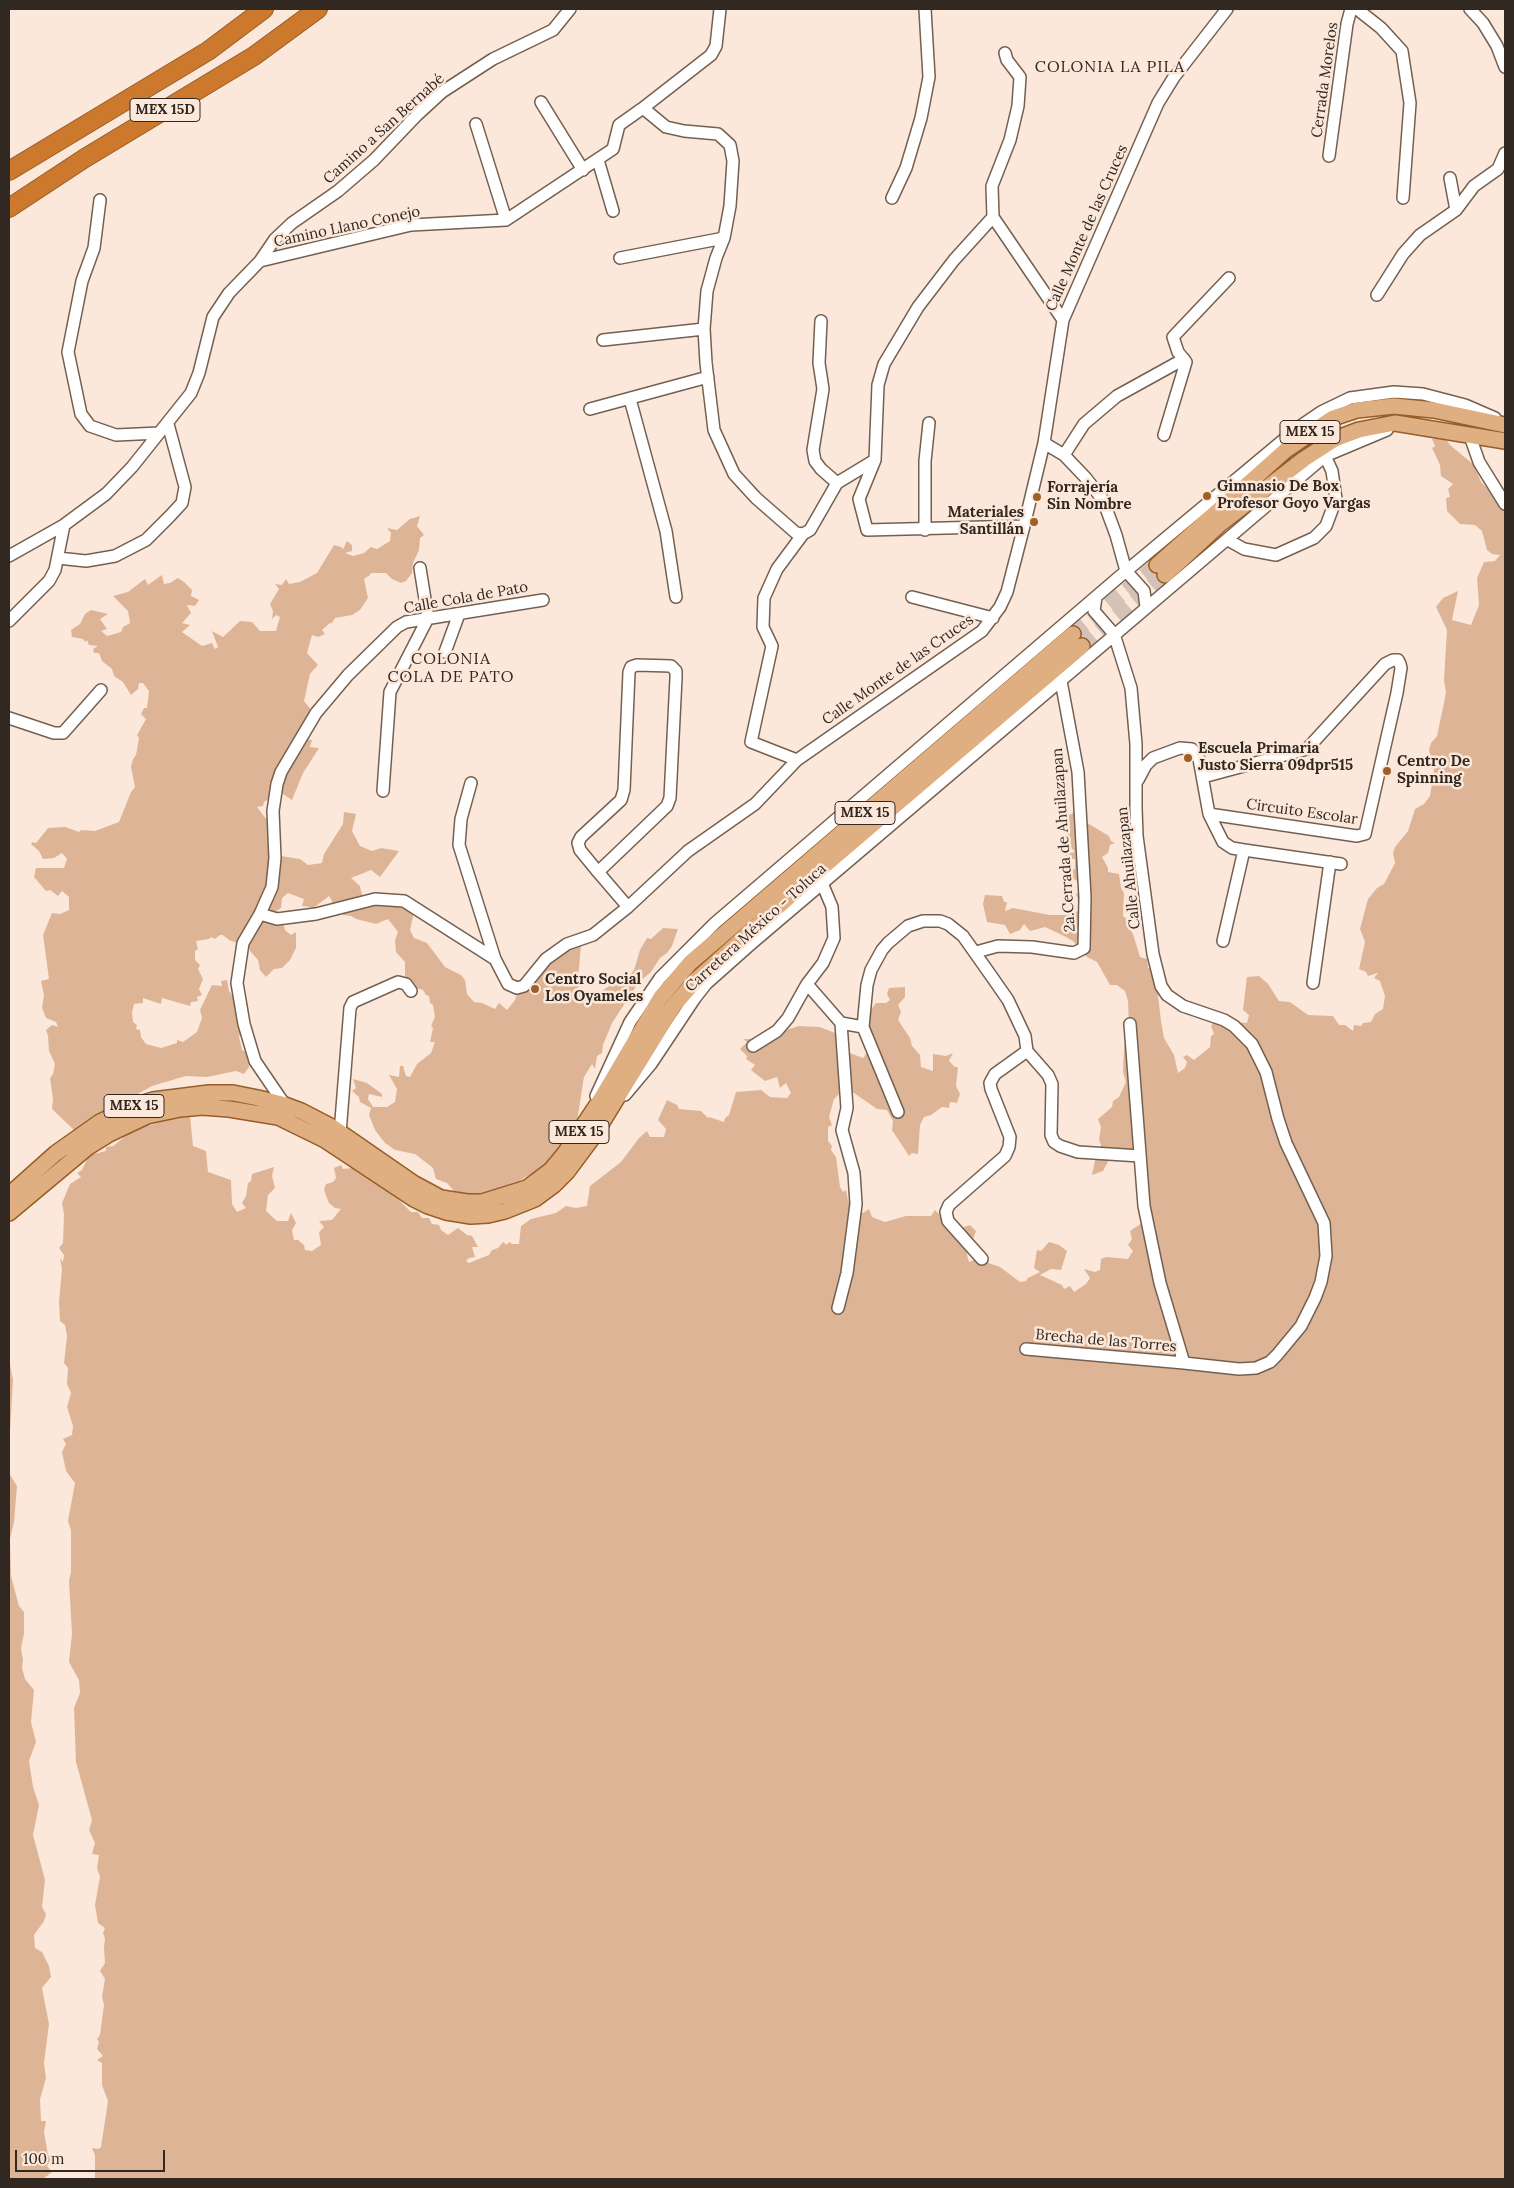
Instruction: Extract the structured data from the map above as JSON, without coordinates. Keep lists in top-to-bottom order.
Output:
{
  "streets": {
    "highway": ["MEX 15D"],
    "main road": ["MEX 15", "Carretera México - Toluca"],
    "street": [
      "Cerrada Morelos",
      "Camino a San Bernabé",
      "Camino Llano Conejo",
      "Calle Monte de las Cruces",
      "Calle Cola de Pato",
      "Circuito Escolar",
      "2a.Cerrada de Ahuilazapan",
      "Calle Ahuilazapan",
      "Brecha de las Torres"
    ]
  },
  "crossings": [
    ["Camino a San Bernabé", "Camino Llano Conejo"],
    ["Calle Cola de Pato", "Carretera México - Toluca"],
    ["Calle Ahuilazapan", "Brecha de las Torres"]
  ],
  "districts": ["COLONIA LA PILA", "COLONIA COLA DE PATO"],
  "places": [
    "Gimnasio De Box Profesor Goyo Vargas",
    "Forrajería Sin Nombre",
    "Materiales Santillán",
    "Escuela Primaria Justo Sierra 09dpr515",
    "Centro De Spinning",
    "Centro Social Los Oyameles"
  ],
  "scale_bar": "100 m"
}
